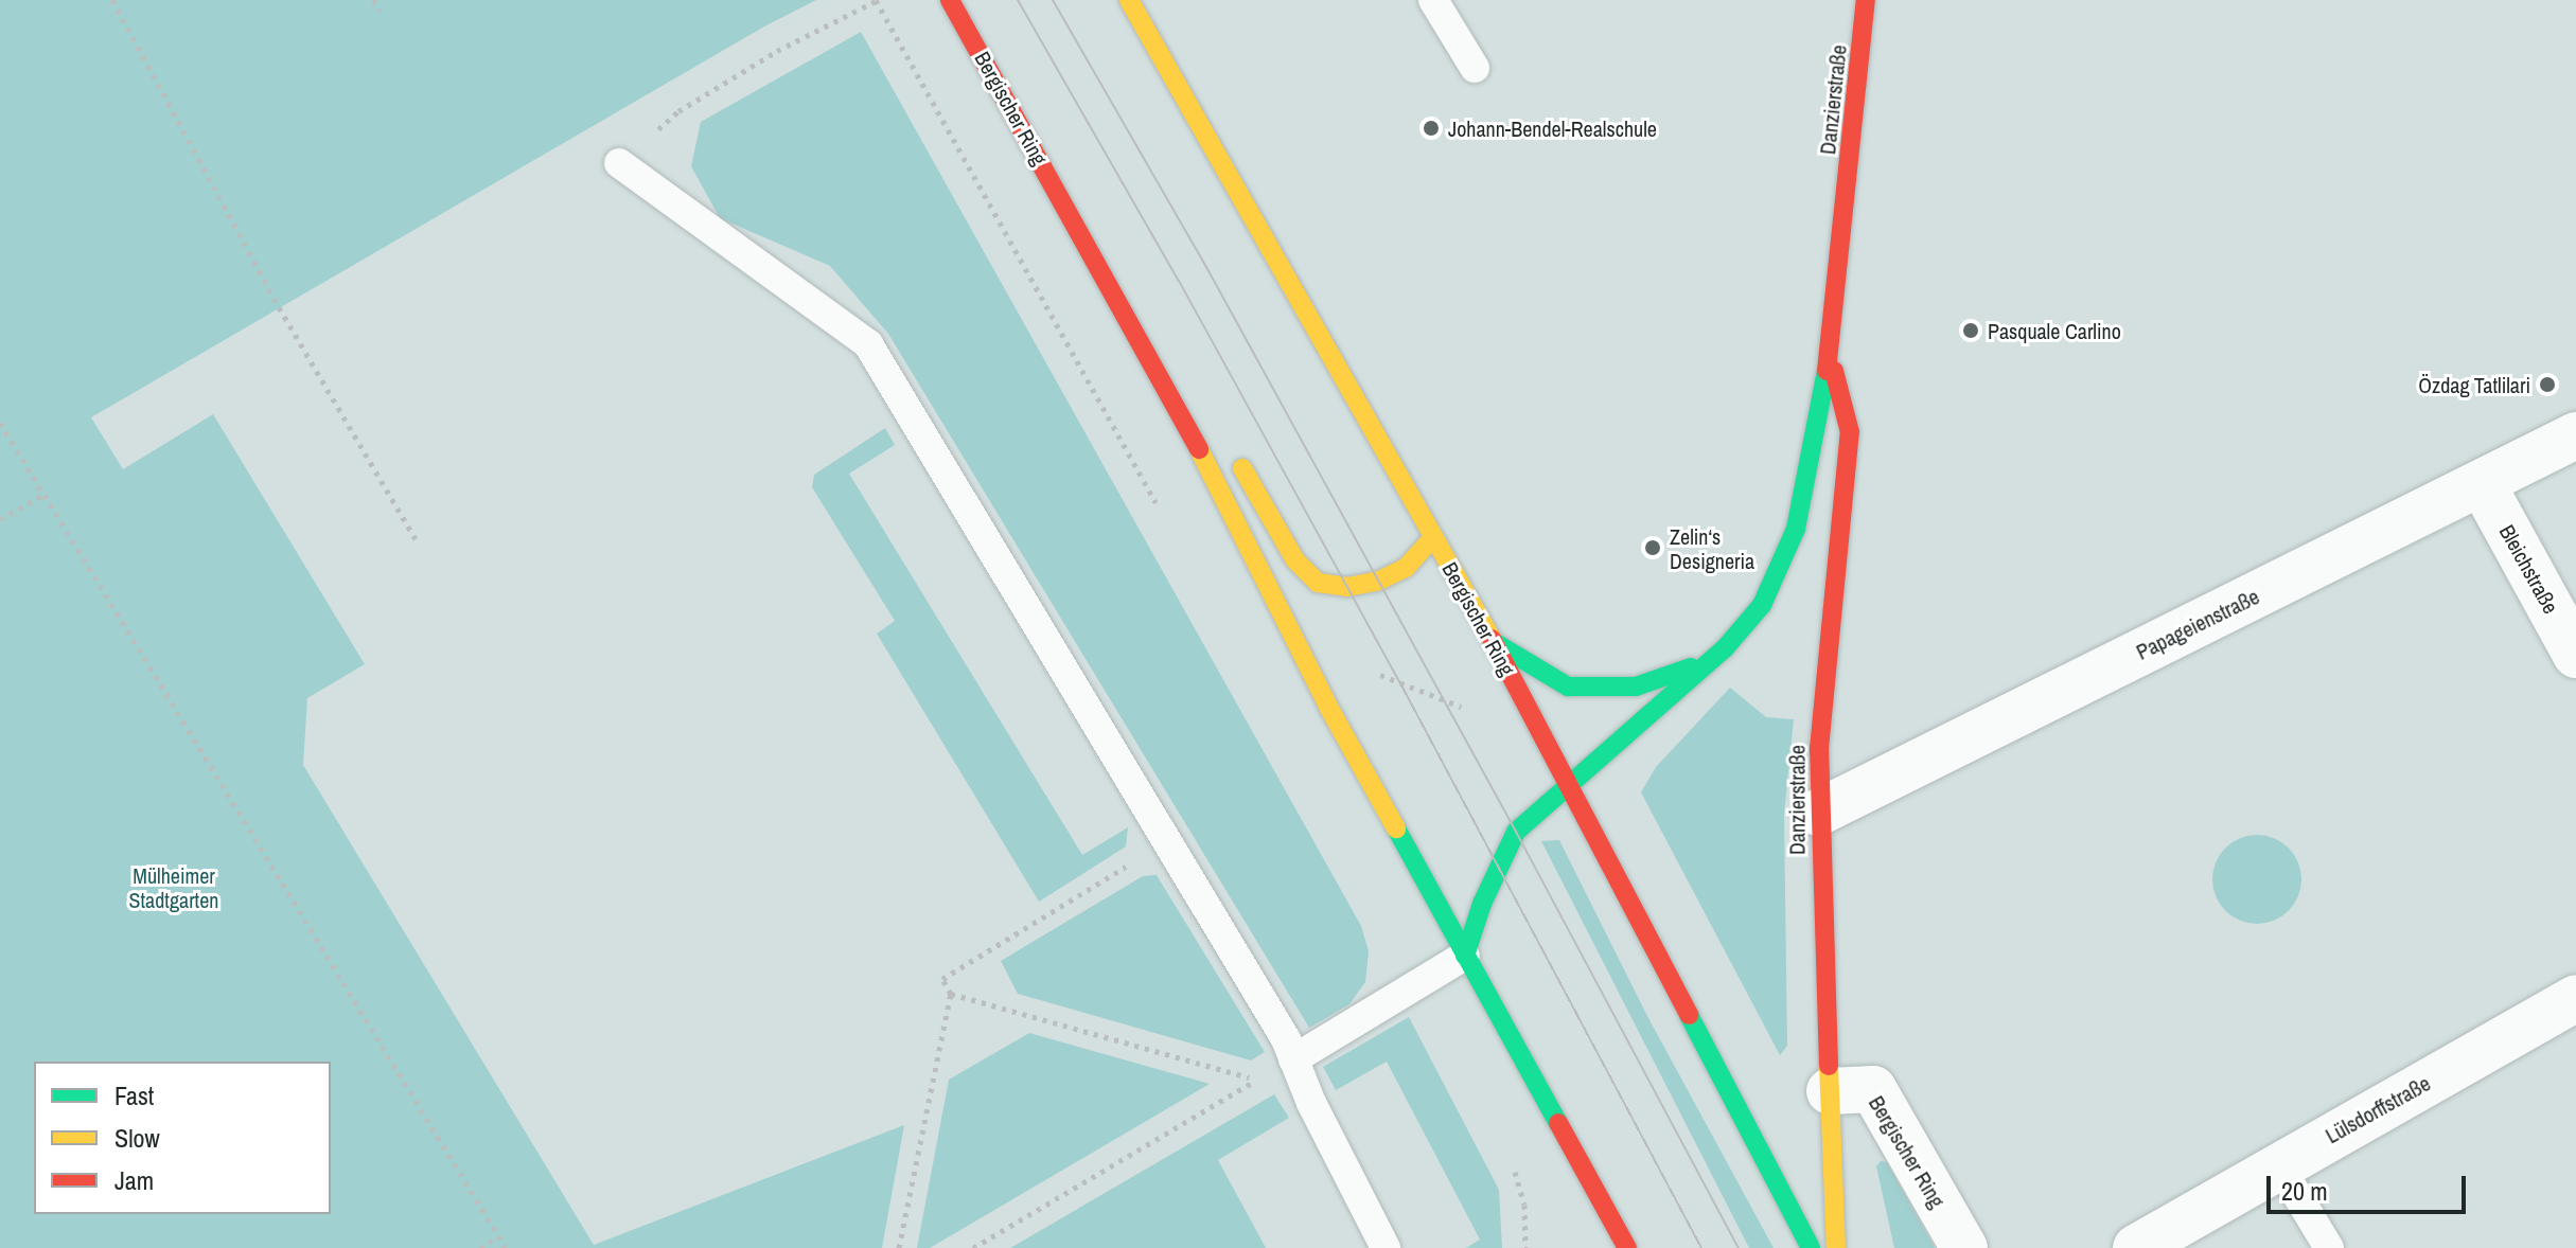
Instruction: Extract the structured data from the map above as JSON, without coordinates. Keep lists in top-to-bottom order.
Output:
{
  "streets": {
    "main road": ["Danzierstraße", "Bergischer Ring"],
    "street": ["Bleichstraße", "Papageienstraße", "Lülsdorffstraße"]
  },
  "crossings": [
    ["Danzierstraße", "Bergischer Ring"],
    ["Danzierstraße", "Papageienstraße"],
    ["Bleichstraße", "Papageienstraße"]
  ],
  "parks": ["Mülheimer Stadtgarten"],
  "places": [
    "Johann-Bendel-Realschule",
    "Pasquale Carlino",
    "Özdag Tatlilari",
    "Zelin‘s Designeria"
  ],
  "legend": ["Fast", "Slow", "Jam"],
  "scale_bar": "20 m"
}
